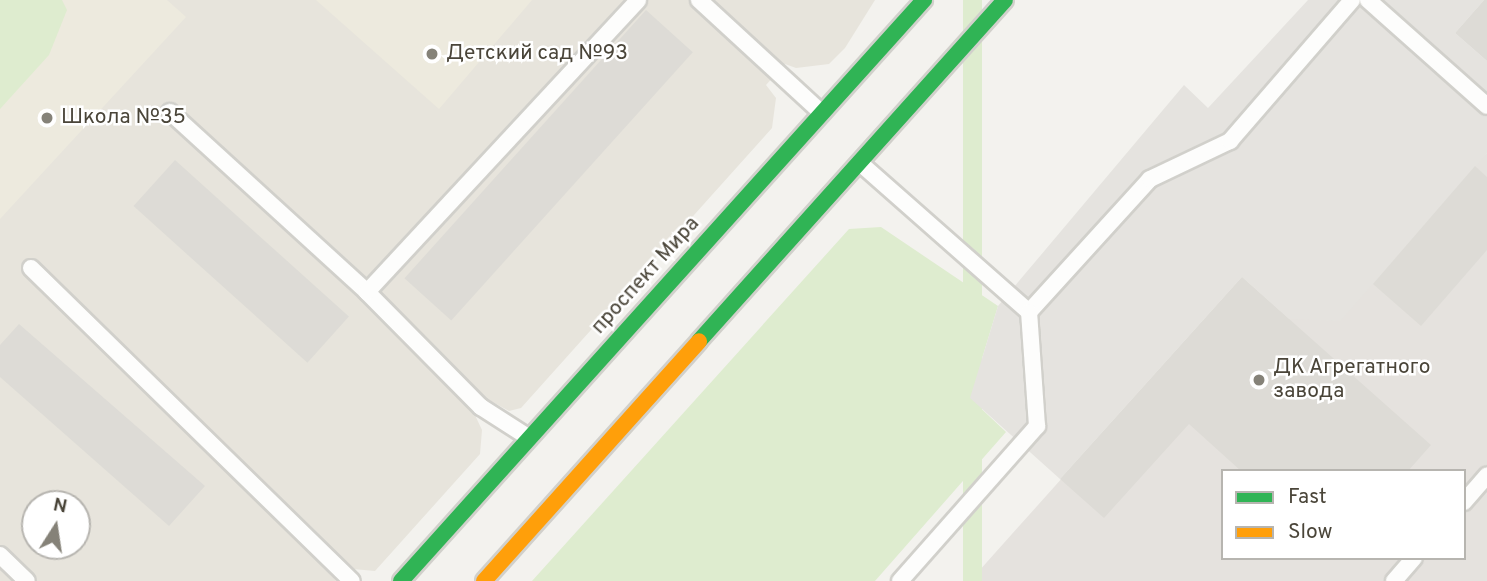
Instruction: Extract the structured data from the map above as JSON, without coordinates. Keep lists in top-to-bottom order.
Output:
{
  "streets": {
    "main road": ["проспект Мира"]
  },
  "places": ["Детский сад №93", "Школа №35", "ДК Агрегатного завода"],
  "legend": ["Fast", "Slow"],
  "north": "top"
}
